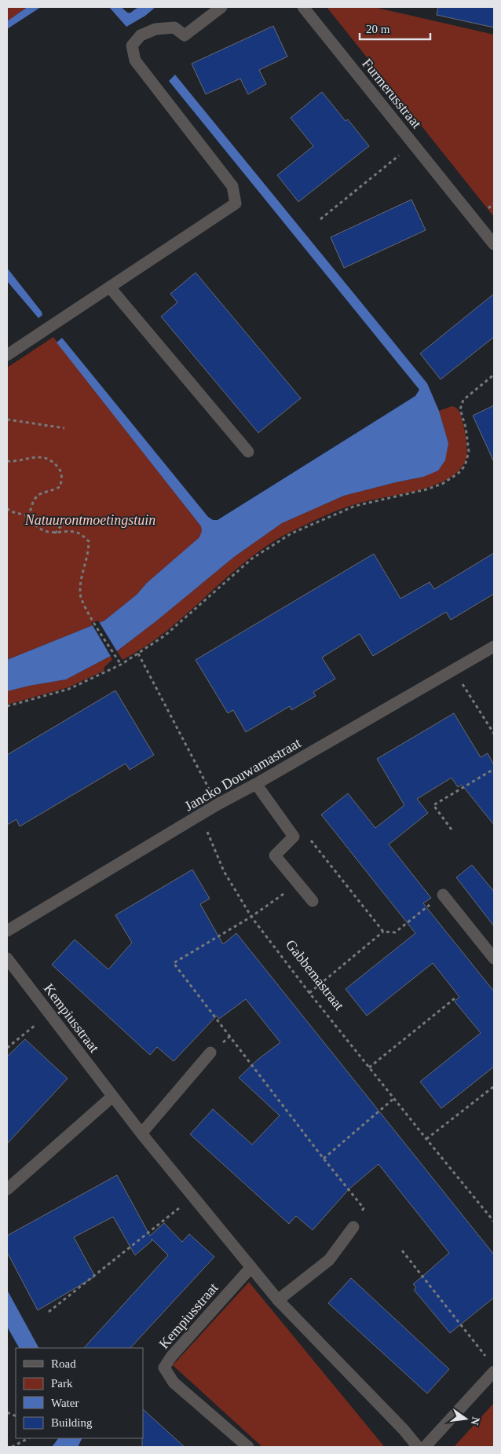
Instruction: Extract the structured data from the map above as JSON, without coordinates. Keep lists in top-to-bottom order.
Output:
{
  "streets": {
    "street": ["Furmerusstraat", "Jancko Douwamastraat", "Kempiusstraat"],
    "path": ["Gabbemastraat"]
  },
  "crossings": [
    ["Jancko Douwamastraat", "Gabbemastraat"]
  ],
  "parks": ["Natuurontmoetingstuin"],
  "legend": [
    "Road",
    "Park",
    "Water",
    "Building"
  ],
  "scale_bar": "20 m",
  "north": "right"
}
